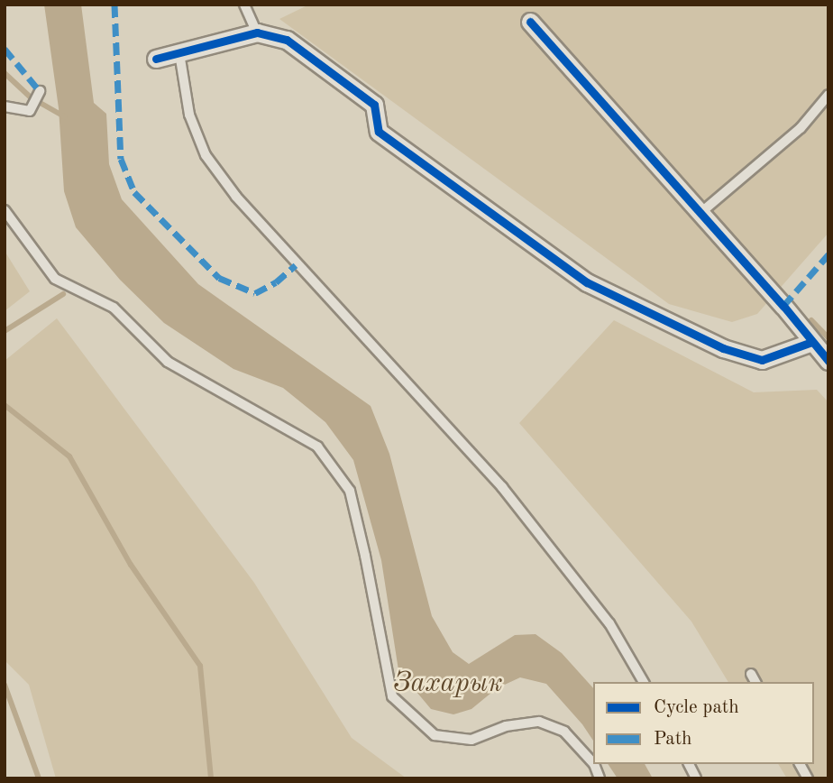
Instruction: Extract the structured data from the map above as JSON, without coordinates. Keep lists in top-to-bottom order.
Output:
{
  "water": ["Захарык"],
  "legend": ["Cycle path", "Path"]
}
